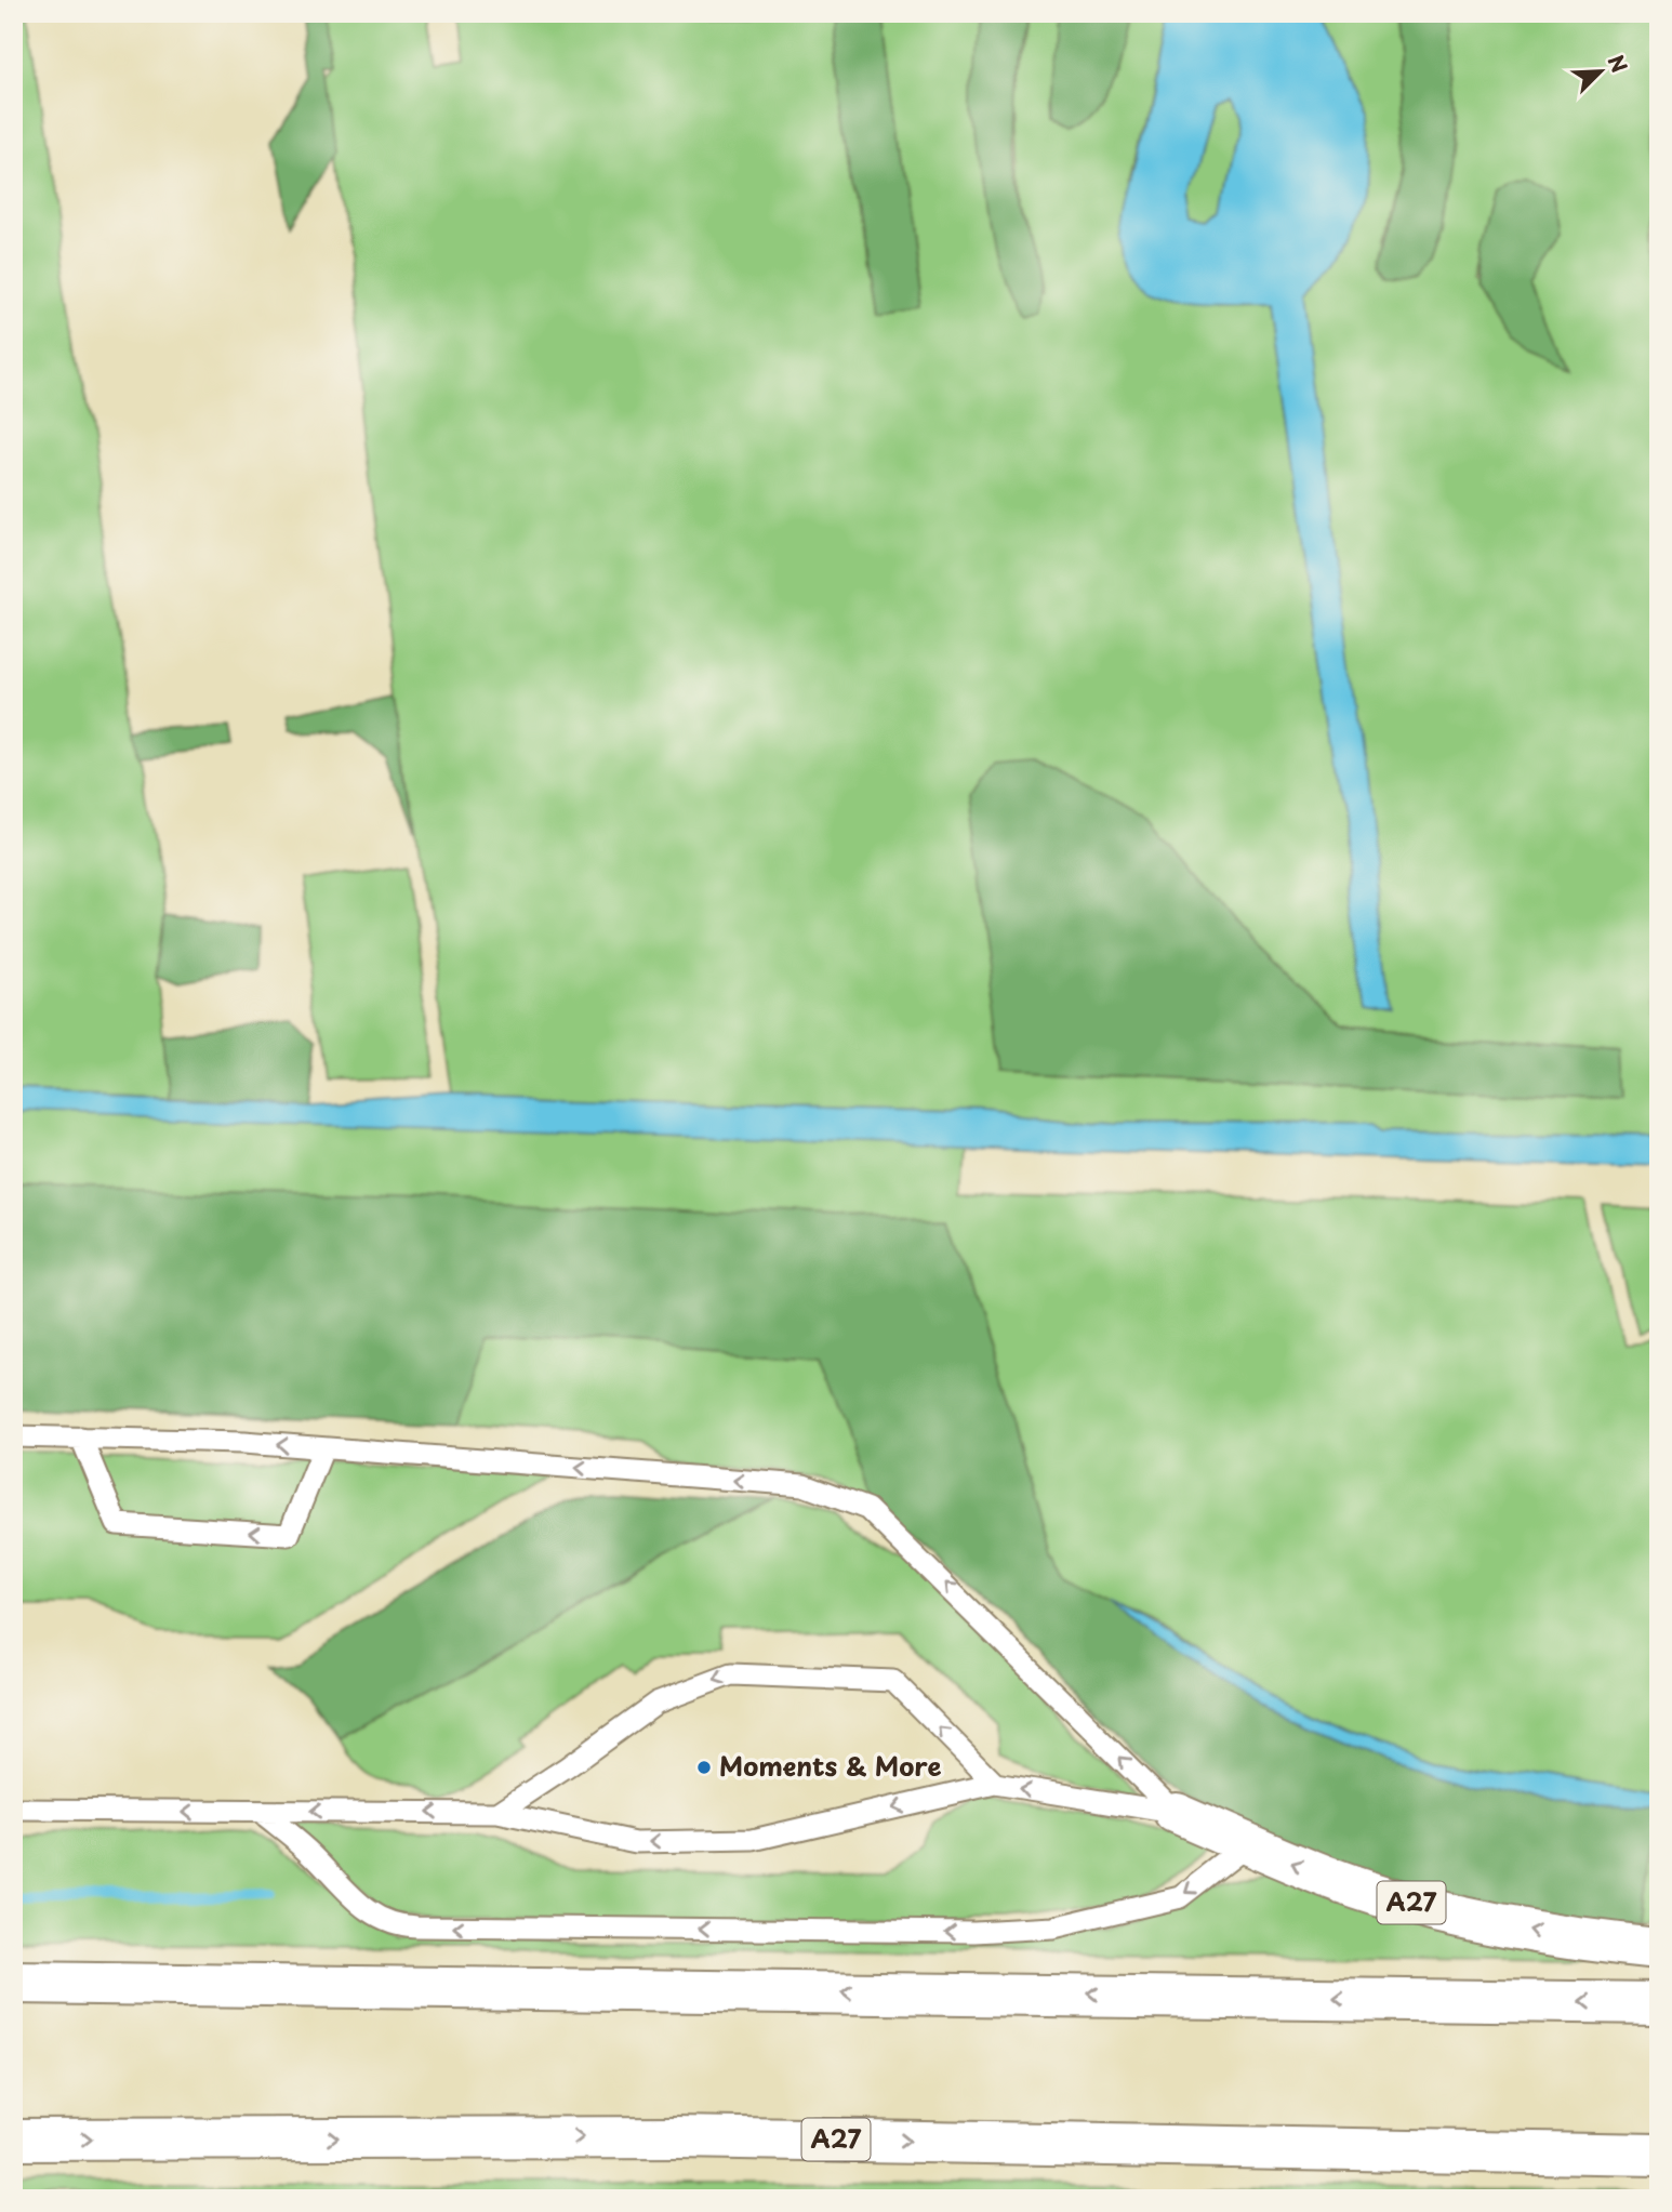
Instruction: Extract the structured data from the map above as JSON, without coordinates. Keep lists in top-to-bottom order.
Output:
{
  "streets": {
    "highway": ["A27"]
  },
  "places": ["Moments & More"],
  "north": "top right"
}
